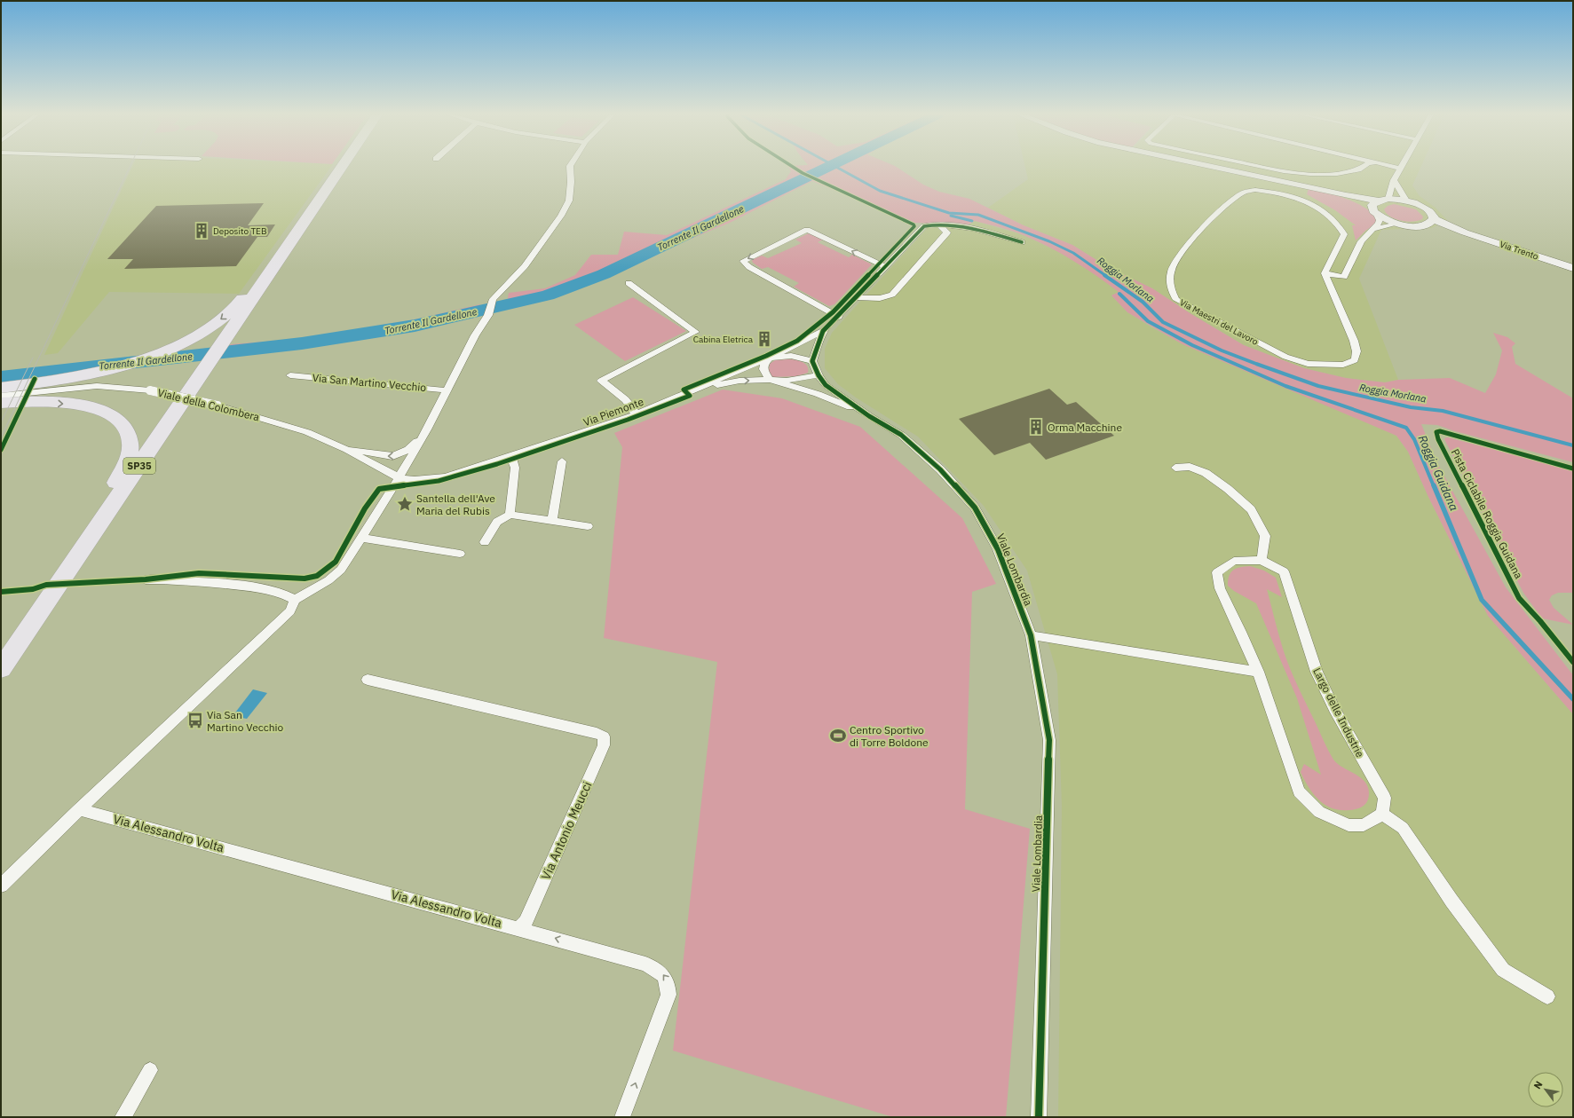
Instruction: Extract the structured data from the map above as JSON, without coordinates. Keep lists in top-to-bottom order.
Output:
{
  "streets": {
    "highway": ["SP35"],
    "street": [
      "Via Trento",
      "Via Maestri del Lavoro",
      "Via San Martino Vecchio",
      "Viale della Colombera",
      "Via Piemonte",
      "Viale Lombardia",
      "Largo delle Industrie",
      "Via Antonio Meucci",
      "Via Alessandro Volta"
    ],
    "cycle path": ["Pista Ciclabile Roggia Guidana"]
  },
  "crossings": [
    ["Viale della Colombera", "Via Piemonte"],
    ["Via Piemonte", "Viale Lombardia"],
    ["Via Antonio Meucci", "Via Alessandro Volta"]
  ],
  "water": ["Torrente Il Gardellone", "Roggia Morlana", "Roggia Guidana"],
  "places": {
    "building": ["Deposito TEB", "Cabina Eletrica", "Orma Macchine"],
    "place": ["Santella dell'Ave Maria del Rubis"],
    "bus stop": ["Via San Martino Vecchio"],
    "sports": ["Centro Sportivo di Torre Boldone"]
  },
  "north": "top left"
}
